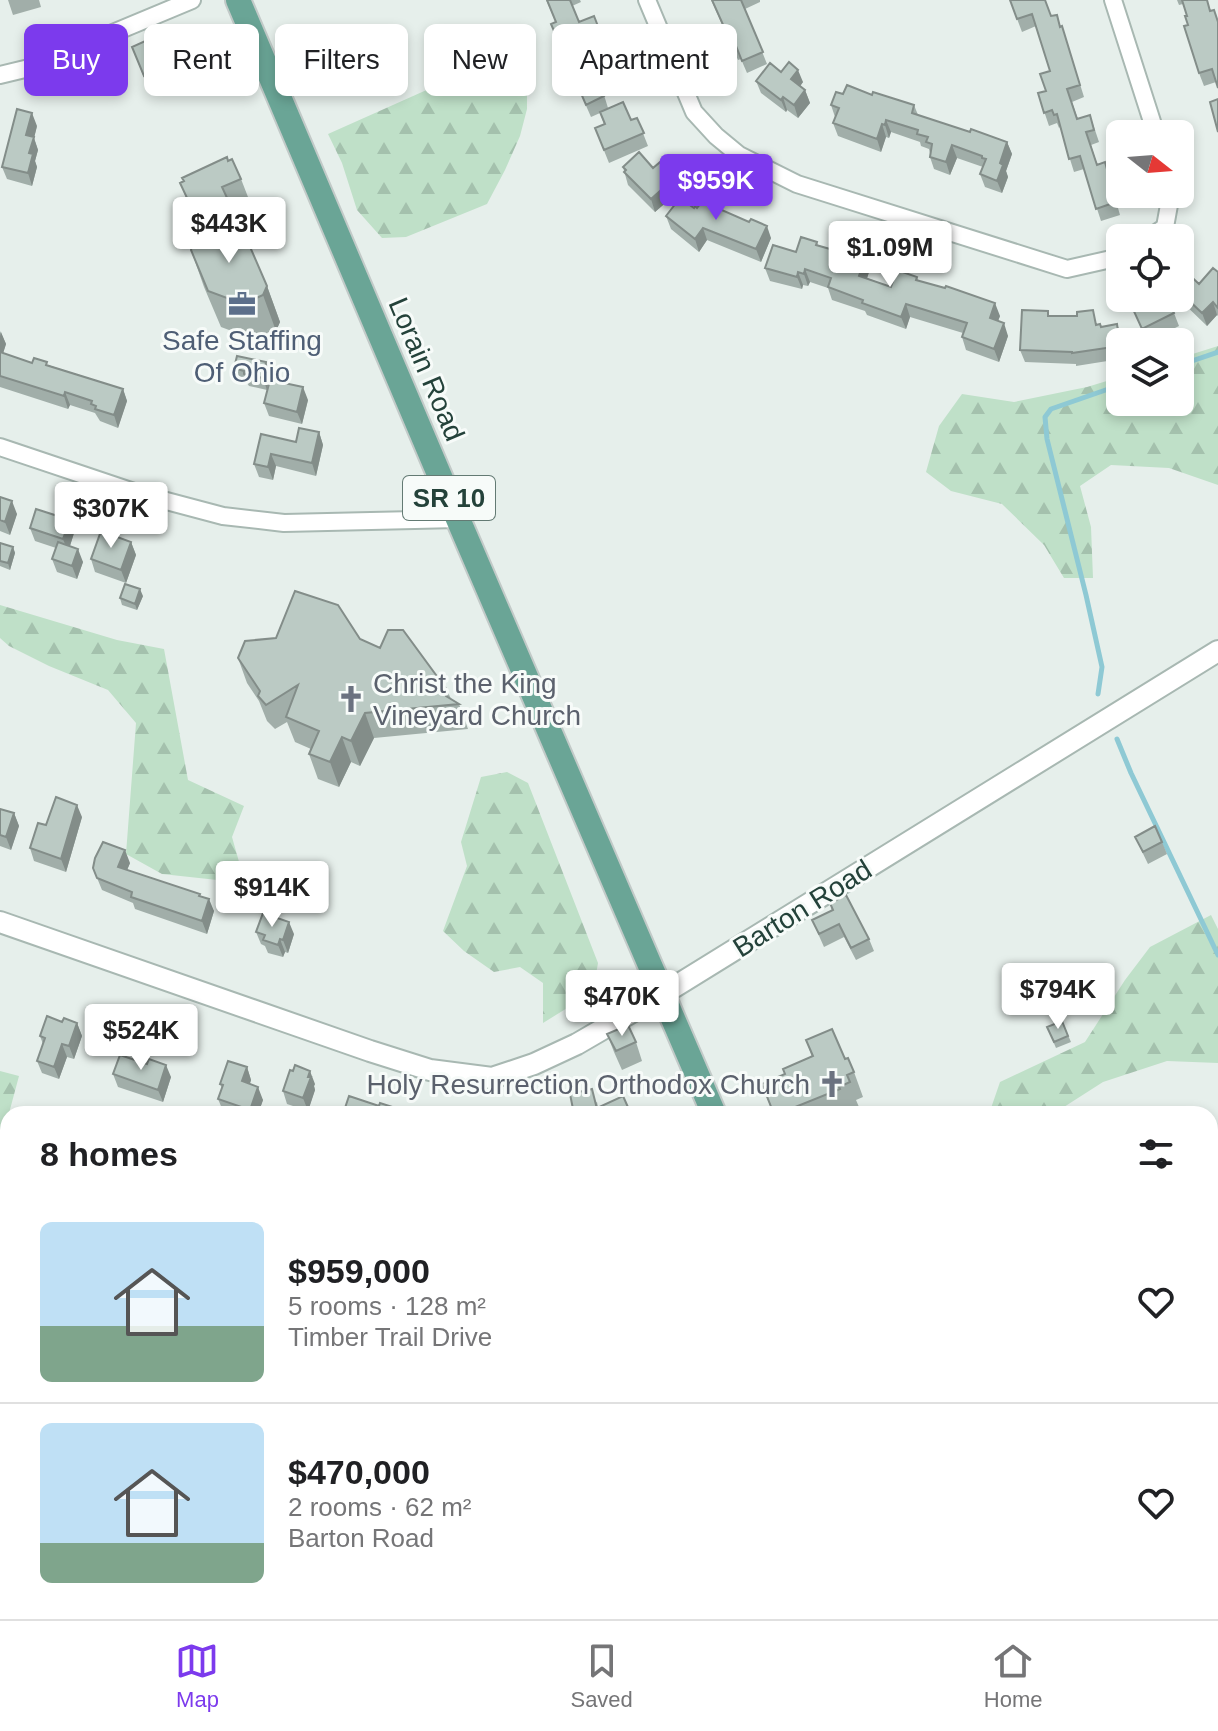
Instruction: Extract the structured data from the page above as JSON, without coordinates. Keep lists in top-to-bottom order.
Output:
{
  "streets": {
    "main road": ["Lorain Road", "SR 10"],
    "street": ["Barton Road"]
  },
  "crossings": [
    ["Lorain Road", "Barton Road"]
  ],
  "places": {
    "office": ["Safe Staffing Of Ohio"],
    "church": ["Christ the King Vineyard Church", "Holy Resurrection Orthodox Church"]
  },
  "north": "right",
  "page": {
    "chip": [
      "Buy",
      "Rent",
      "Filters",
      "New",
      "Apartment"
    ],
    "price": [
      "$959K",
      "$443K",
      "$1.09M",
      "$307K",
      "$914K",
      "$794K",
      "$470K",
      "$524K"
    ],
    "heading": "8 homes",
    "list": [
      {
        "name": "$959,000",
        "note": "5 rooms · 128 m² · Timber Trail Drive"
      },
      {
        "name": "$470,000",
        "note": "2 rooms · 62 m² · Barton Road"
      }
    ],
    "tabs": ["Map", "Saved", "Home"]
  }
}
